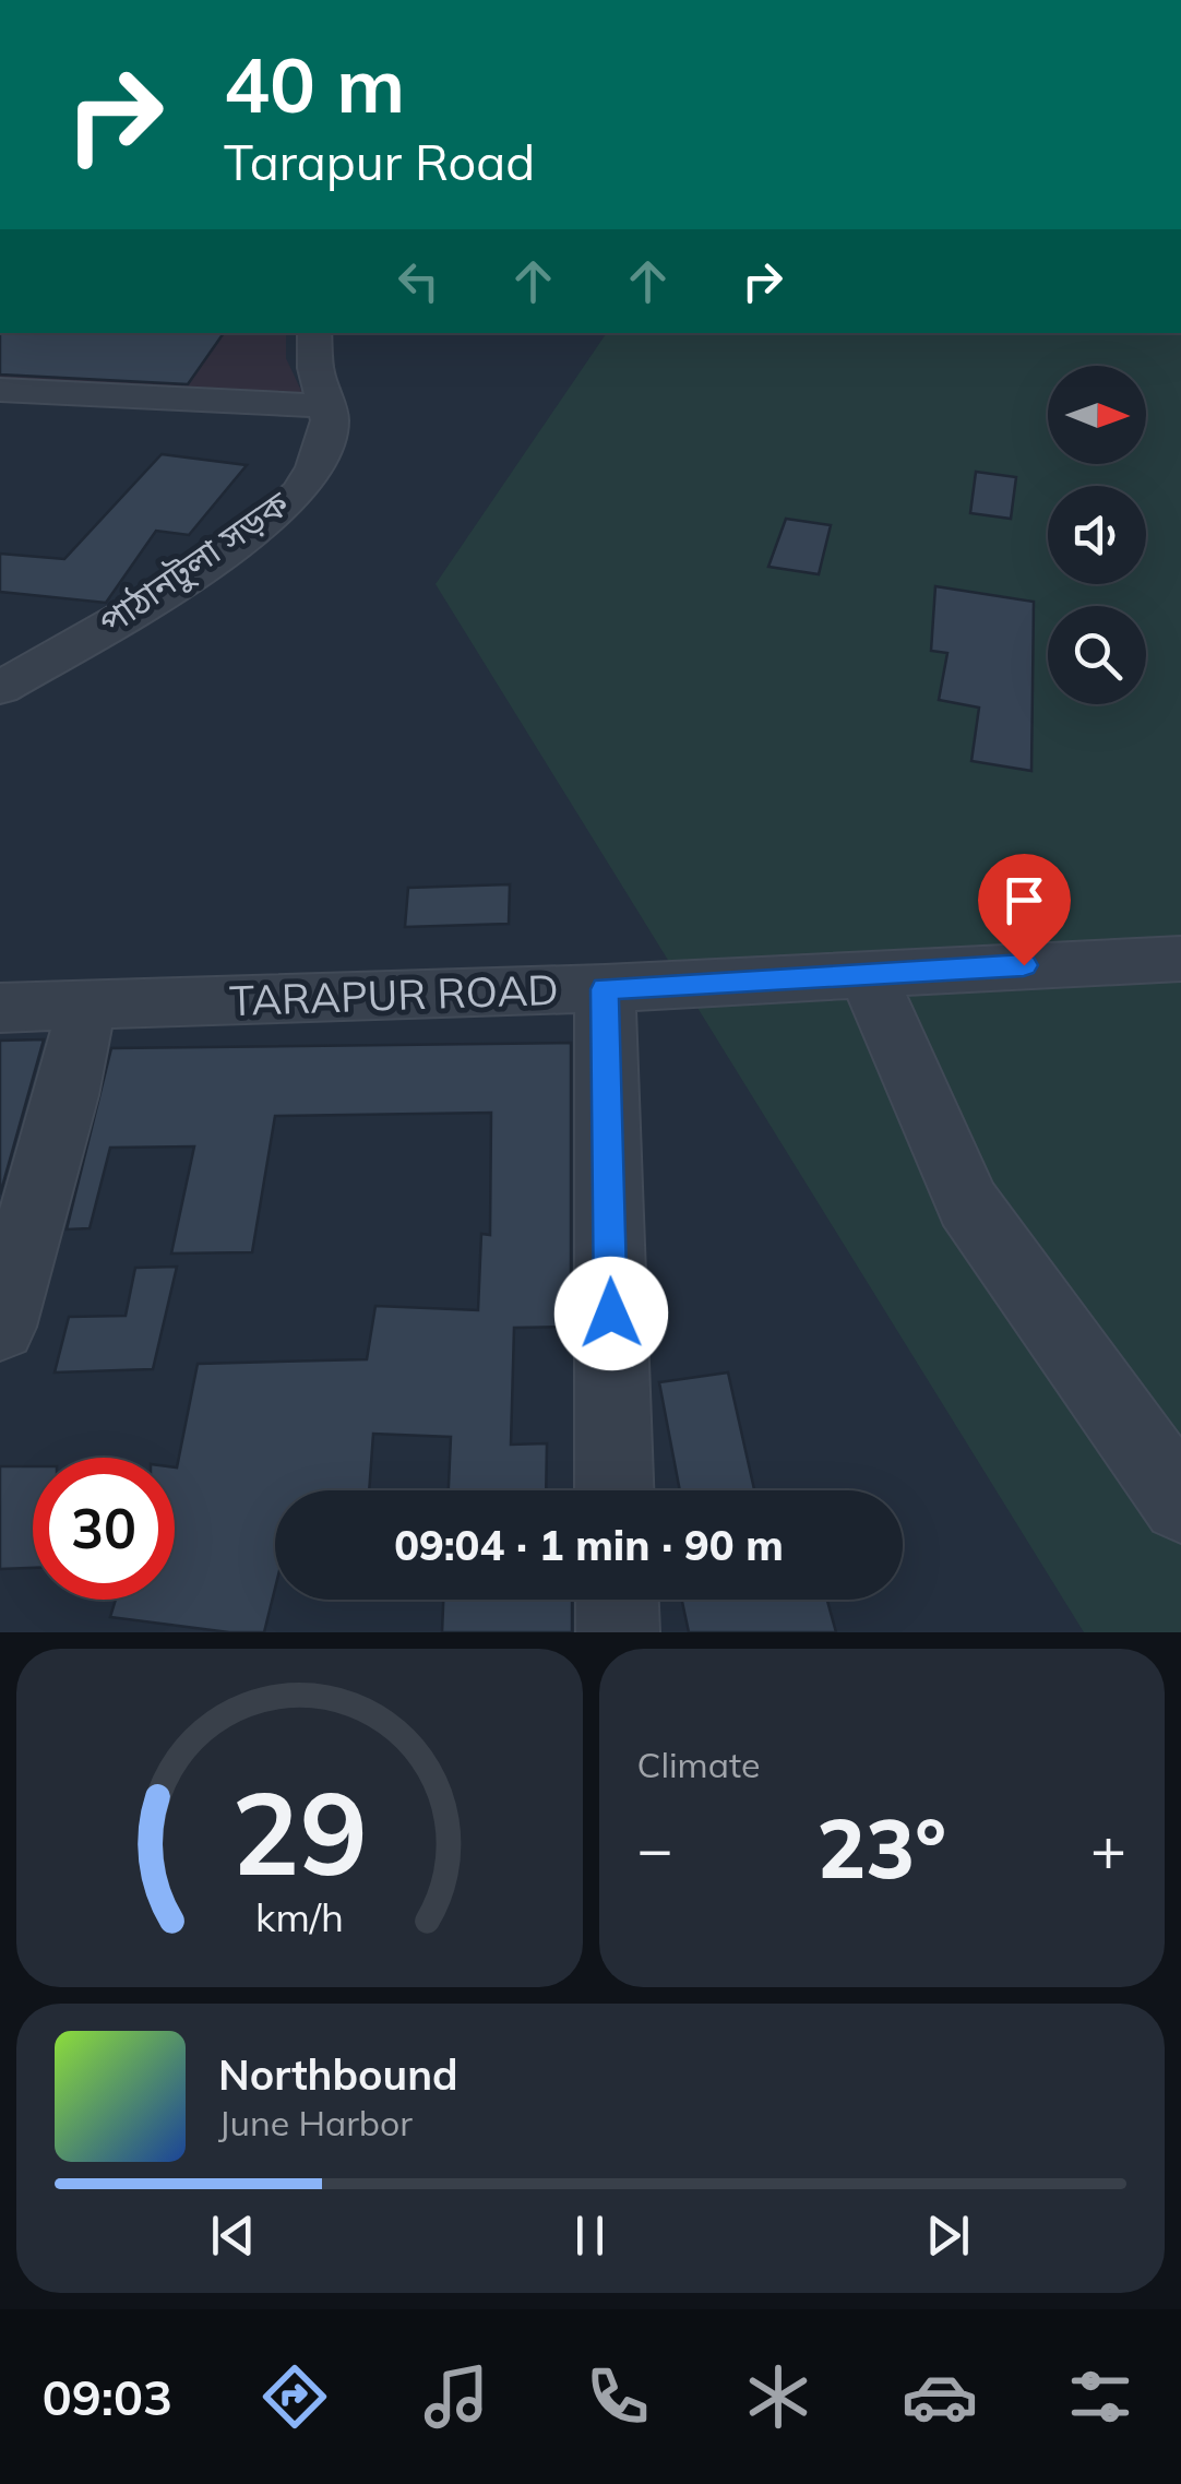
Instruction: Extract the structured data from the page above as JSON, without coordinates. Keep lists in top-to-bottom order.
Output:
{
  "streets": {
    "street": ["পাঠানটুলা সড়ক", "TARAPUR ROAD"]
  },
  "north": "right",
  "page": {
    "turn": ["40 m", "Tarapur Road"],
    "limit": "30",
    "trip": "09:04 · 1 min · 90 m",
    "tile": "Climate",
    "heat": ["−", "23°", "+"],
    "song": ["Northbound", "June Harbor"],
    "tabs": "09:03",
    "gauge": ["29", "km/h"]
  }
}
